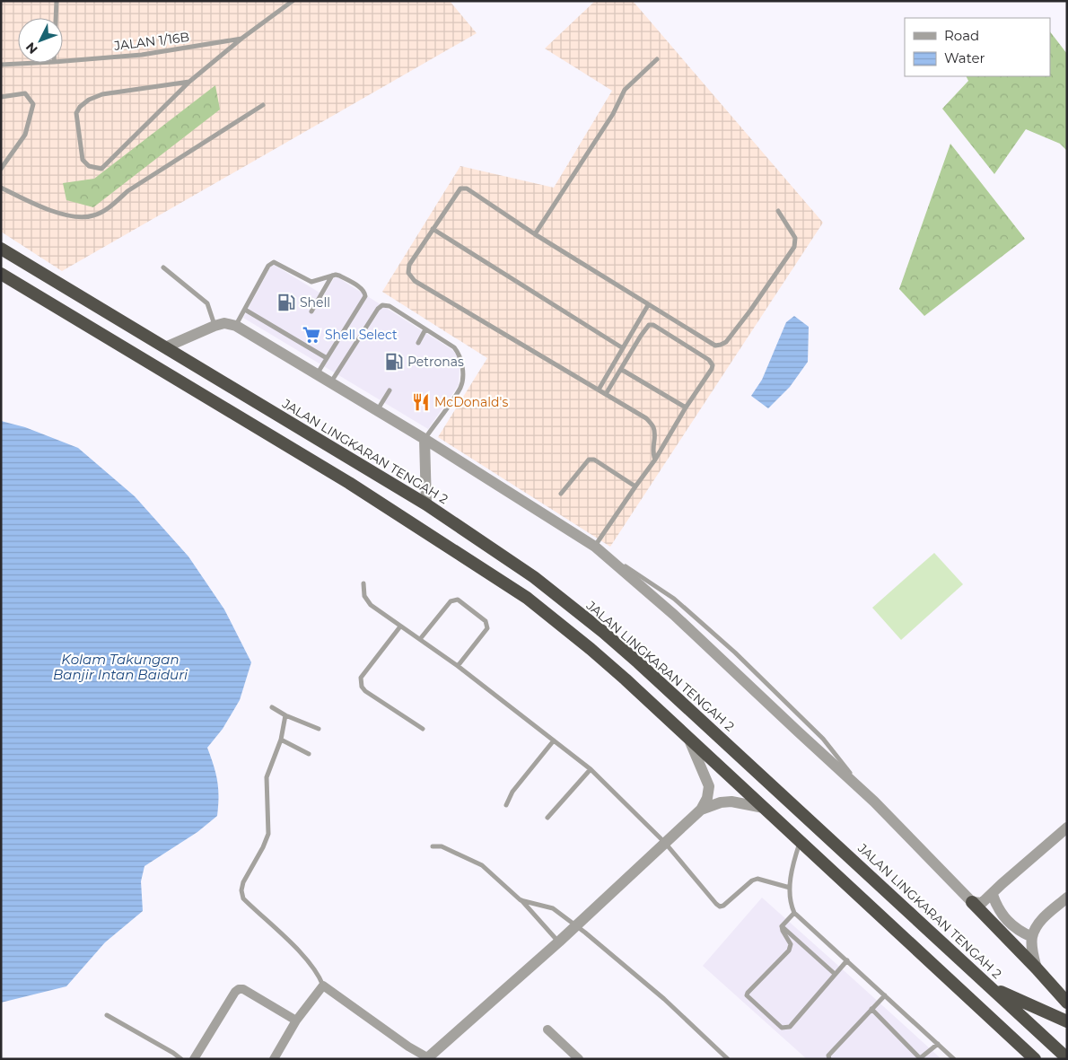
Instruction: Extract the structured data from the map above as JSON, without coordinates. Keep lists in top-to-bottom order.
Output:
{
  "streets": {
    "highway": ["JALAN LINGKARAN TENGAH 2"],
    "lane": ["JALAN 1/16B"]
  },
  "water": ["Kolam Takungan Banjir Intan Baiduri"],
  "places": {
    "fuel station": ["Shell", "Petronas"],
    "supermarket": ["Shell Select"],
    "restaurant": ["McDonald's"]
  },
  "legend": ["Road", "Water"],
  "north": "bottom left"
}
